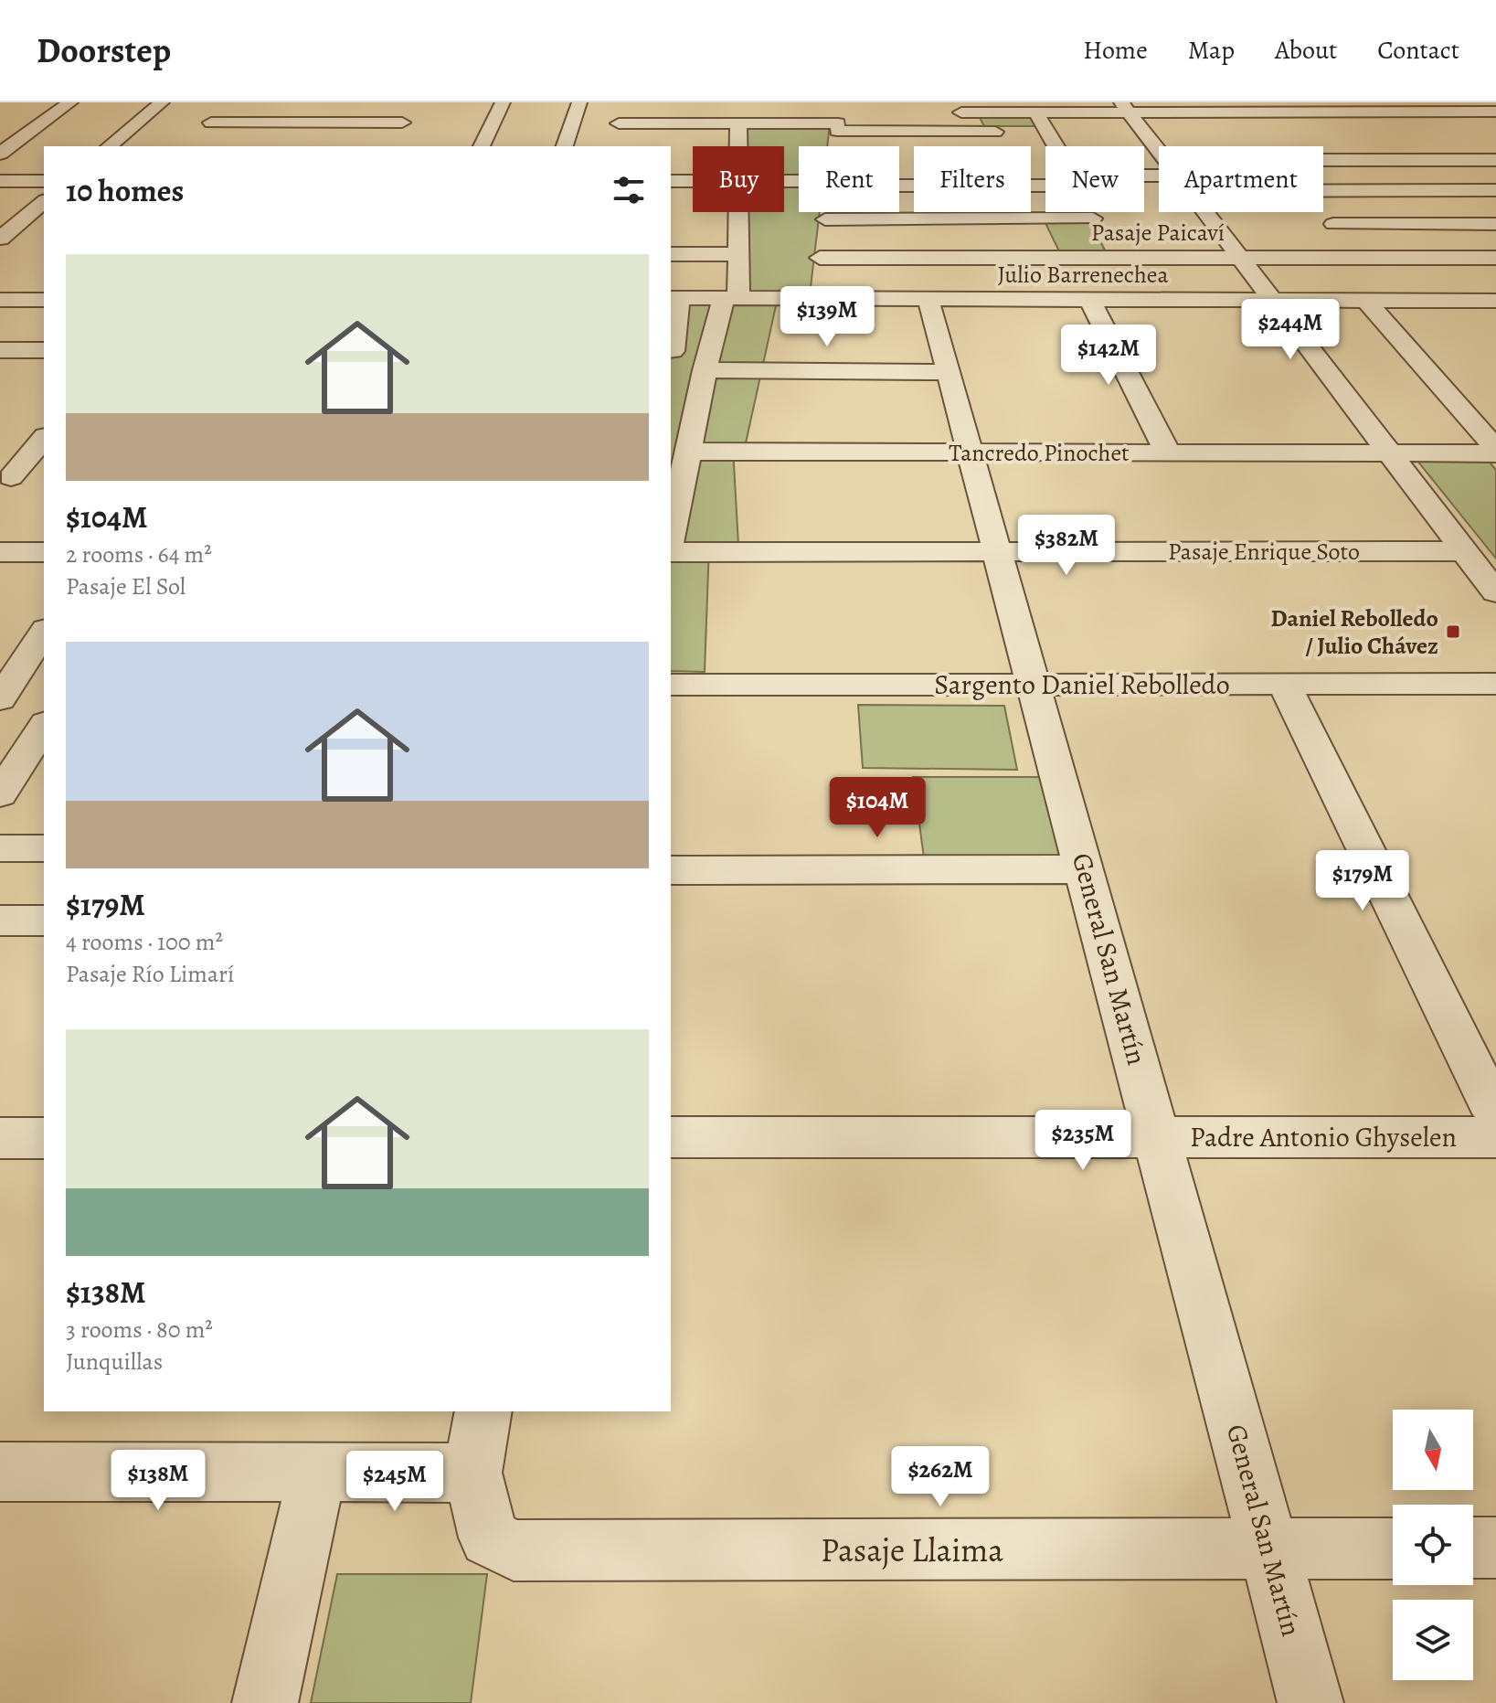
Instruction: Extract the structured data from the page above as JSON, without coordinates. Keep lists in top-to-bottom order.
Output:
{
  "streets": {
    "street": [
      "Pasaje Paicaví",
      "Julio Barrenechea",
      "Tancredo Pinochet",
      "Pasaje Enrique Soto",
      "Sargento Daniel Rebolledo",
      "General San Martín",
      "Padre Antonio Ghyselen",
      "Pasaje Llaima"
    ]
  },
  "crossings": [
    ["Pasaje Paicaví", "Julio Barrenechea"],
    ["Julio Barrenechea", "General San Martín"],
    ["Tancredo Pinochet", "General San Martín"],
    ["Pasaje Enrique Soto", "General San Martín"],
    ["Sargento Daniel Rebolledo", "General San Martín"],
    ["General San Martín", "Padre Antonio Ghyselen"],
    ["General San Martín", "Pasaje Llaima"]
  ],
  "places": {
    "transit": ["Daniel Rebolledo / Julio Chávez"]
  },
  "north": "bottom",
  "page": {
    "header": "Doorstep",
    "nav": [
      "Home",
      "Map",
      "About",
      "Contact"
    ],
    "chip": [
      "Buy",
      "Rent",
      "Filters",
      "New",
      "Apartment"
    ],
    "heading": "10 homes",
    "list": [
      {
        "name": "$104M",
        "note": "2 rooms · 64 m² · Pasaje El Sol"
      },
      {
        "name": "$179M",
        "note": "4 rooms · 100 m² · Pasaje Río Limarí"
      },
      {
        "name": "$138M",
        "note": "3 rooms · 80 m² · Junquillas"
      }
    ],
    "price": [
      "$139M",
      "$244M",
      "$142M",
      "$382M",
      "$104M",
      "$179M",
      "$235M",
      "$262M",
      "$138M",
      "$245M"
    ]
  }
}
